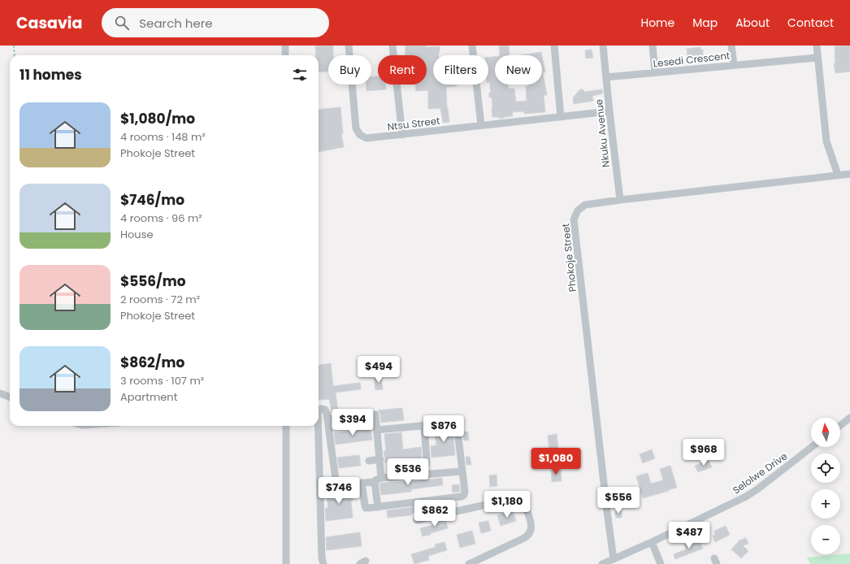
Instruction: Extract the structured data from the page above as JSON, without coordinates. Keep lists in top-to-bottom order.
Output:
{
  "streets": {
    "street": [
      "Lesedi Crescent",
      "Ntsu Street",
      "Nkuku Avenue",
      "Phokoje Street",
      "Selolwe Drive"
    ]
  },
  "crossings": [
    ["Lesedi Crescent", "Nkuku Avenue"],
    ["Ntsu Street", "Nkuku Avenue"],
    ["Nkuku Avenue", "Phokoje Street"],
    ["Phokoje Street", "Selolwe Drive"]
  ],
  "north": "top",
  "page": {
    "header": "Casavia",
    "search": "Search here",
    "nav": [
      "Home",
      "Map",
      "About",
      "Contact"
    ],
    "chip": [
      "Buy",
      "Rent",
      "Filters",
      "New"
    ],
    "heading": "11 homes",
    "list": [
      {
        "name": "$1,080/mo",
        "note": "4 rooms · 148 m² · Phokoje Street"
      },
      {
        "name": "$746/mo",
        "note": "4 rooms · 96 m² · House"
      },
      {
        "name": "$556/mo",
        "note": "2 rooms · 72 m² · Phokoje Street"
      },
      {
        "name": "$862/mo",
        "note": "3 rooms · 107 m² · Apartment"
      }
    ],
    "price": [
      "$494",
      "$394",
      "$876",
      "$968",
      "$1,080",
      "$536",
      "$746",
      "$556",
      "$1,180",
      "$862",
      "$487"
    ],
    "map_buttons": ["+", "−"]
  }
}
